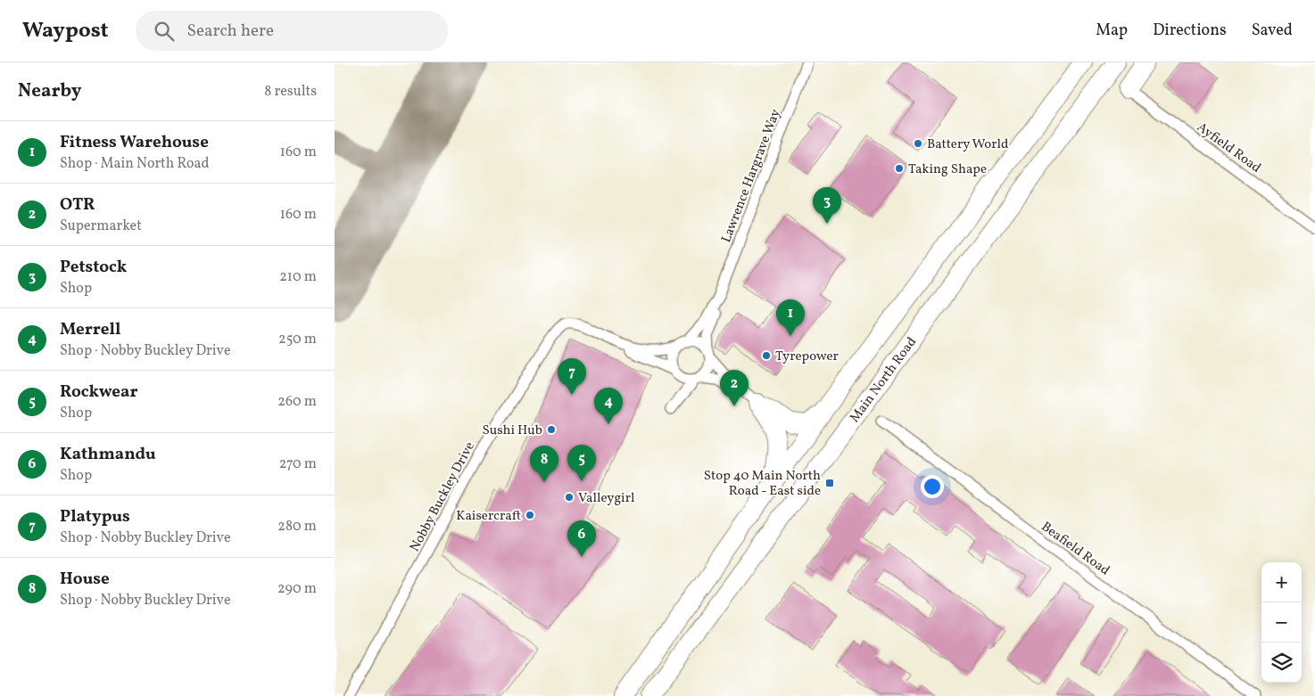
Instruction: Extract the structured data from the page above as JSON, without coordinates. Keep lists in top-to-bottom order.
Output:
{
  "streets": {
    "highway": ["Main North Road"],
    "street": [
      "Ayfield Road",
      "Lawrence Hargrave Way",
      "Nobby Buckley Drive",
      "Beafield Road"
    ]
  },
  "crossings": [
    ["Lawrence Hargrave Way", "Nobby Buckley Drive"]
  ],
  "places": {
    "other": [
      "Battery World",
      "Taking Shape",
      "Tyrepower",
      "Sushi Hub",
      "Valleygirl",
      "Kaisercraft"
    ],
    "transit": ["Stop 40 Main North Road - East side"]
  },
  "page": {
    "header": "Waypost",
    "search": "Search here",
    "nav": ["Map", "Directions", "Saved"],
    "heading": ["Nearby", "8 results"],
    "list": [
      {
        "mark": "1",
        "name": "Fitness Warehouse",
        "note": "Shop · Main North Road",
        "value": "160 m"
      },
      {
        "mark": "2",
        "name": "OTR",
        "note": "Supermarket",
        "value": "160 m"
      },
      {
        "mark": "3",
        "name": "Petstock",
        "note": "Shop",
        "value": "210 m"
      },
      {
        "mark": "4",
        "name": "Merrell",
        "note": "Shop · Nobby Buckley Drive",
        "value": "250 m"
      },
      {
        "mark": "5",
        "name": "Rockwear",
        "note": "Shop",
        "value": "260 m"
      },
      {
        "mark": "6",
        "name": "Kathmandu",
        "note": "Shop",
        "value": "270 m"
      },
      {
        "mark": "7",
        "name": "Platypus",
        "note": "Shop · Nobby Buckley Drive",
        "value": "280 m"
      },
      {
        "mark": "8",
        "name": "House",
        "note": "Shop · Nobby Buckley Drive",
        "value": "290 m"
      }
    ],
    "pins": [
      "3",
      "1",
      "7",
      "2",
      "4",
      "5",
      "8",
      "6"
    ],
    "map_buttons": ["+", "−"]
  }
}
